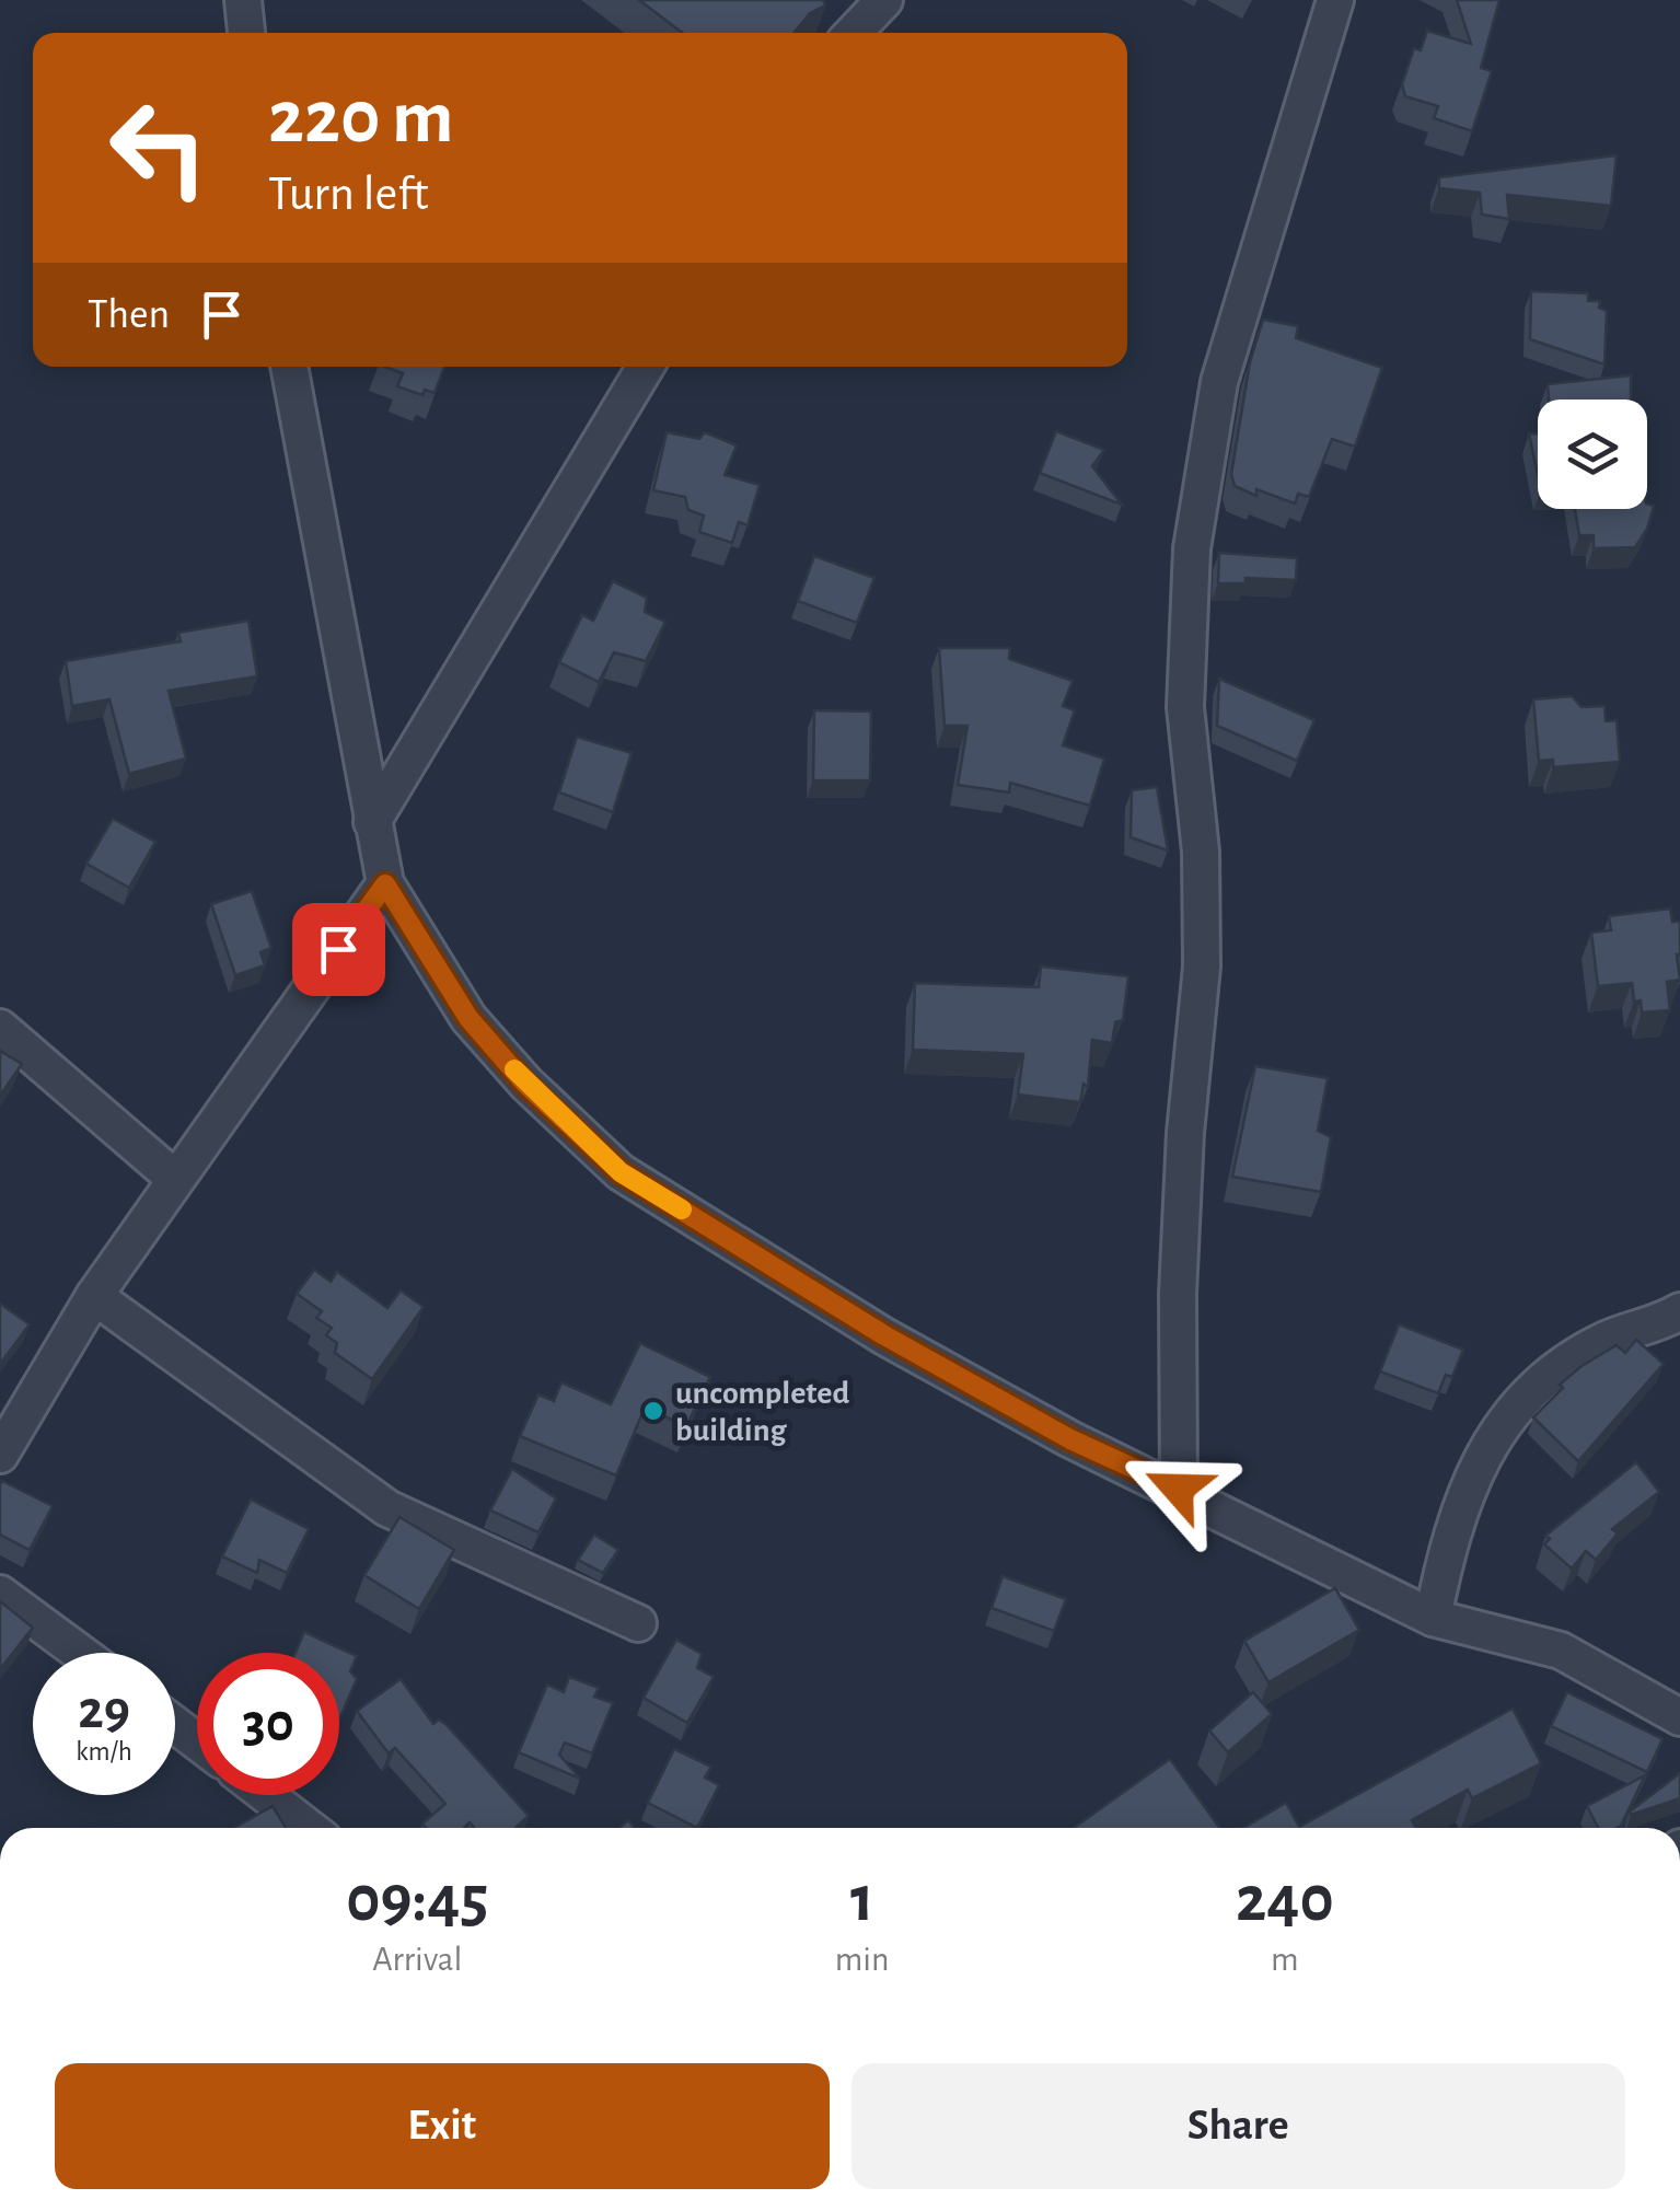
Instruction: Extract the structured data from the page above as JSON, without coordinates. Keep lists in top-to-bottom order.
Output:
{
  "places": ["uncompleted building"],
  "page": {
    "turn": ["220 m", "Turn left"],
    "then": "Then",
    "speed": "29 km/h",
    "limit": "30",
    "eta": [
      "09:45",
      "Arrival",
      "1",
      "min",
      "240",
      "m"
    ],
    "buttons": ["Exit", "Share"]
  }
}
